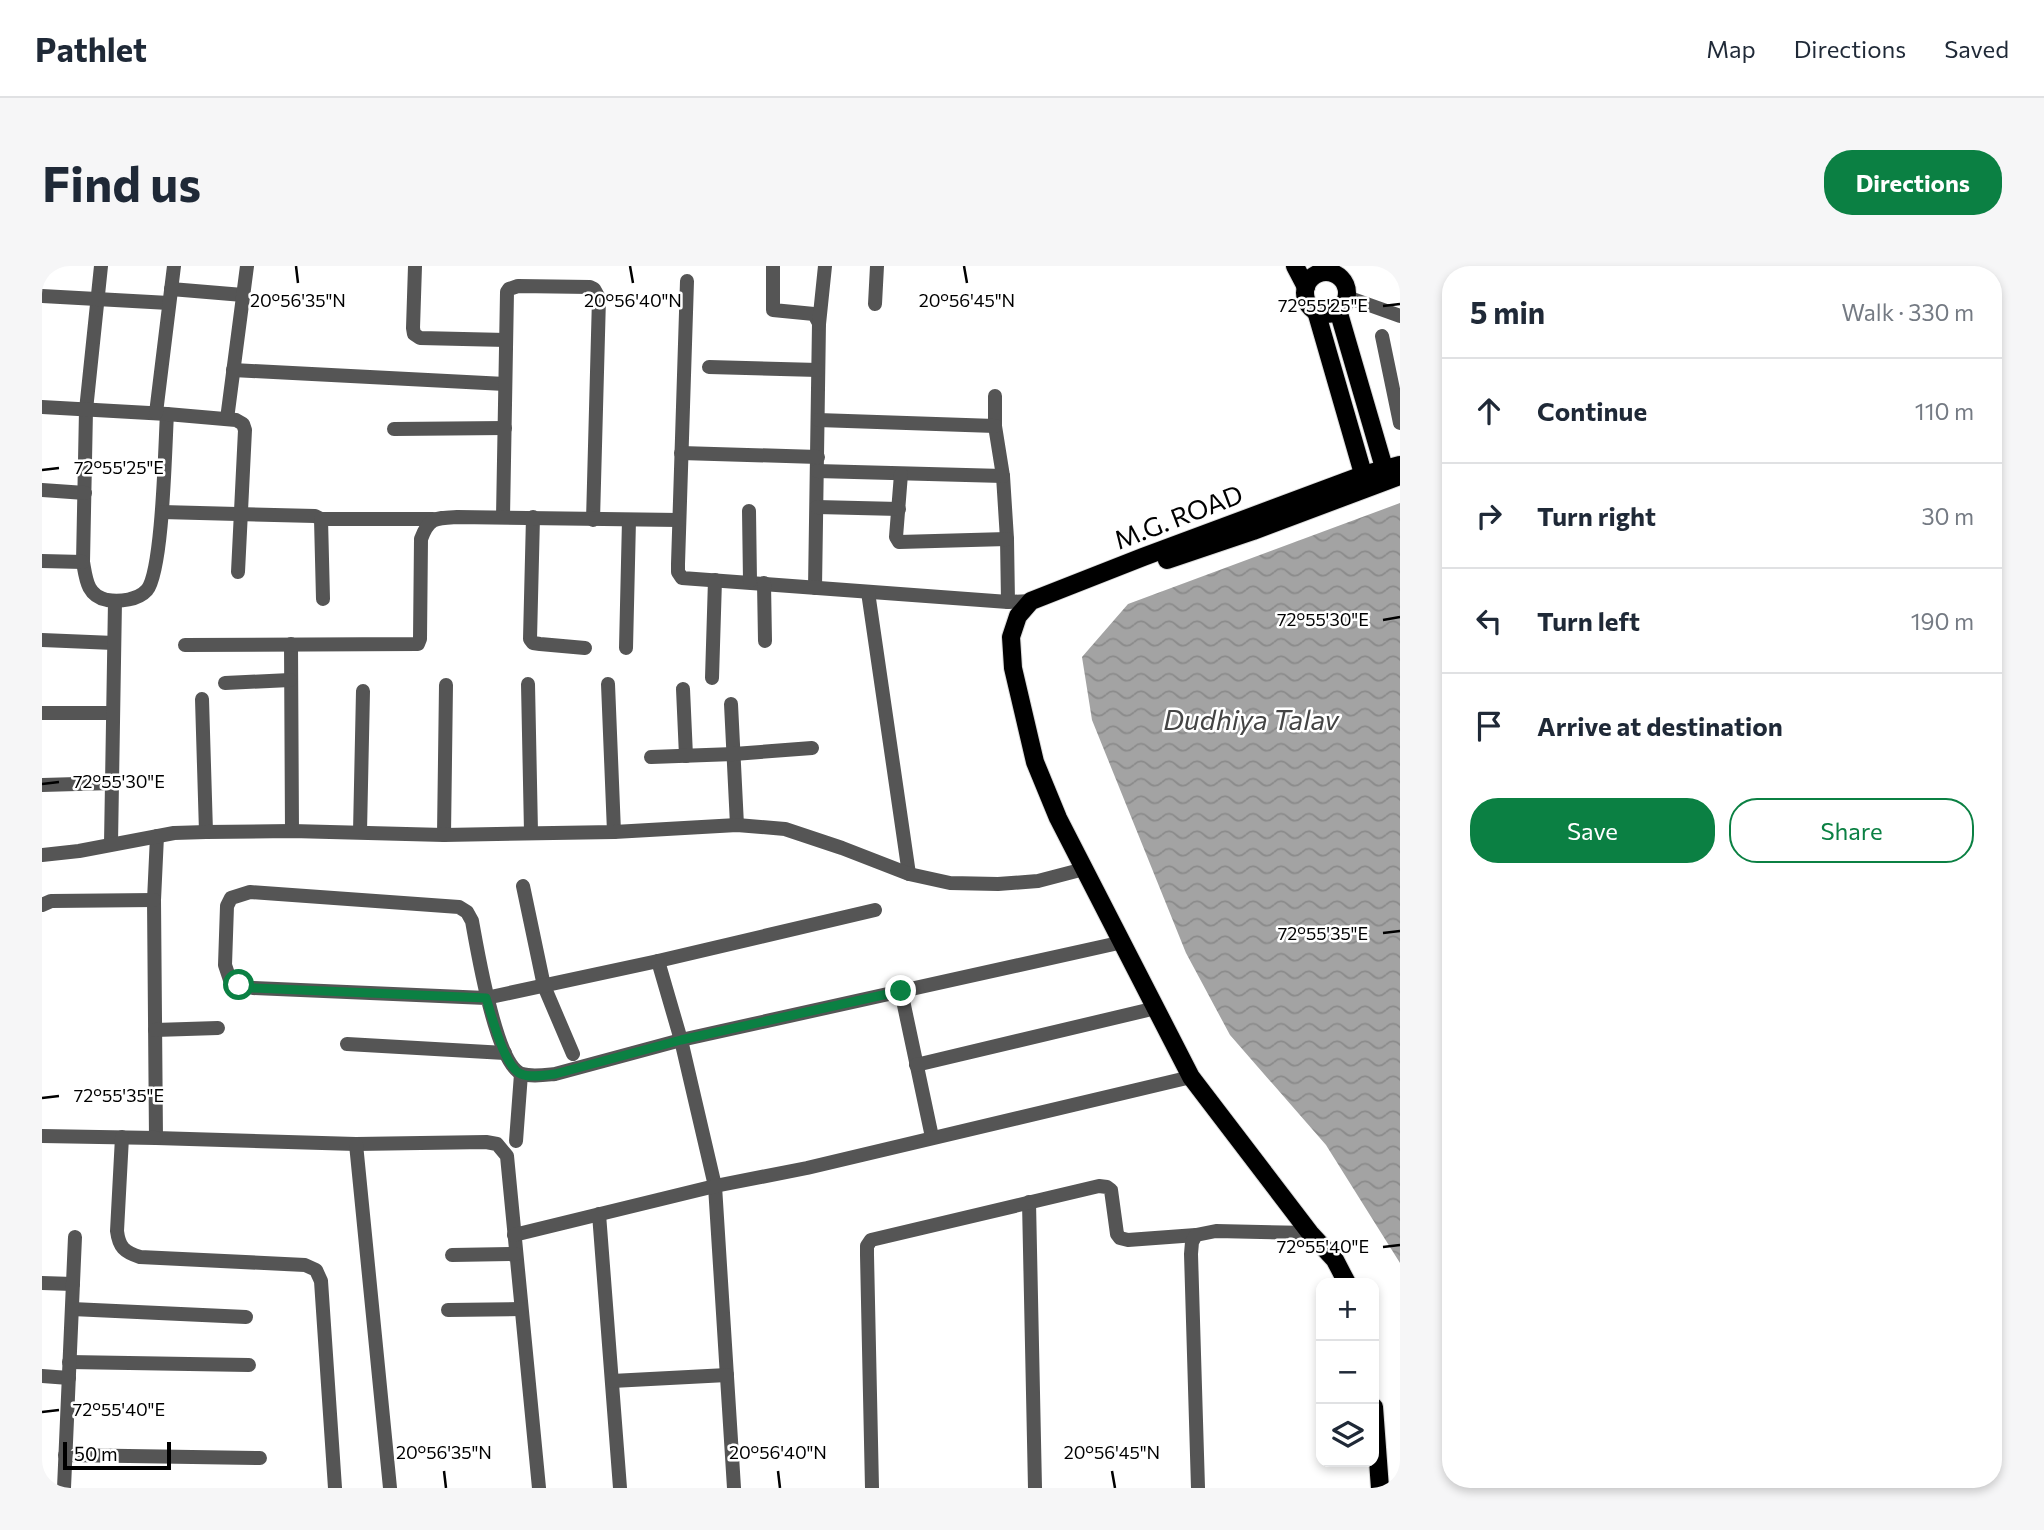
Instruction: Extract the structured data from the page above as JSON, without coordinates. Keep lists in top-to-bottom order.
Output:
{
  "streets": {
    "main road": ["M.G. ROAD"]
  },
  "water": ["Dudhiya Talav"],
  "scale_bar": "50 m",
  "page": {
    "header": "Pathlet",
    "nav": ["Map", "Directions", "Saved"],
    "buttons": [
      "Directions",
      ["Save", "Share"]
    ],
    "title": "Find us",
    "heading": ["5 min", "Walk · 330 m"],
    "list": [
      ["Continue", "110 m"],
      ["Turn right", "30 m"],
      ["Turn left", "190 m"],
      "Arrive at destination"
    ],
    "map_buttons": ["+", "−"],
    "scale": "50 m"
  },
  "coordinates": [
    "20°56'35\"N",
    "20°56'40\"N",
    "20°56'45\"N",
    "72°55'25\"E",
    "72°55'30\"E",
    "72°55'35\"E",
    "72°55'40\"E"
  ]
}
